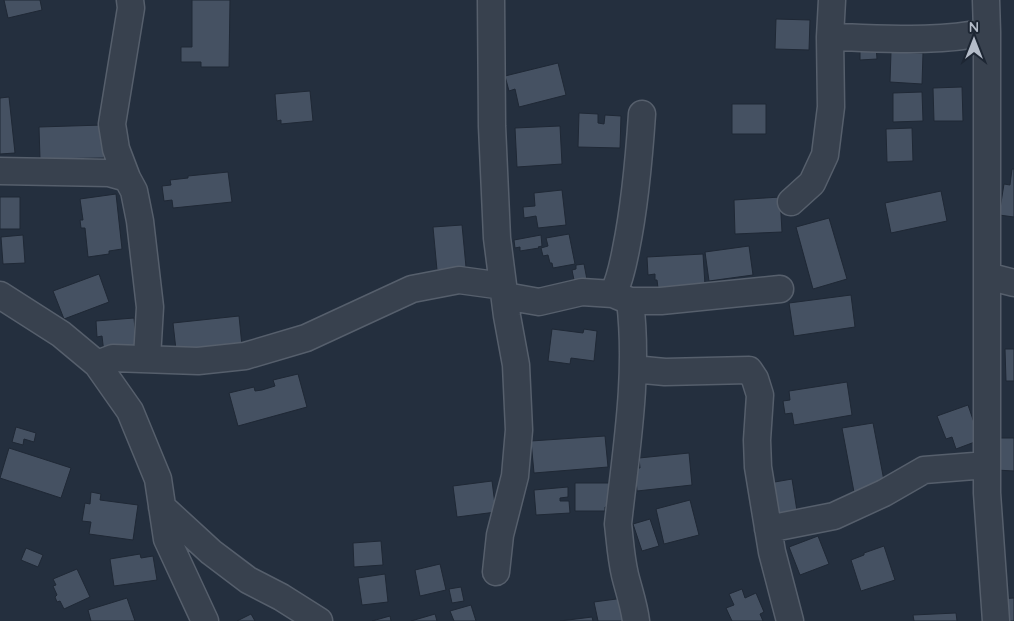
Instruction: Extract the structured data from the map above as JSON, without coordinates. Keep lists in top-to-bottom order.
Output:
{
  "north": "top"
}
